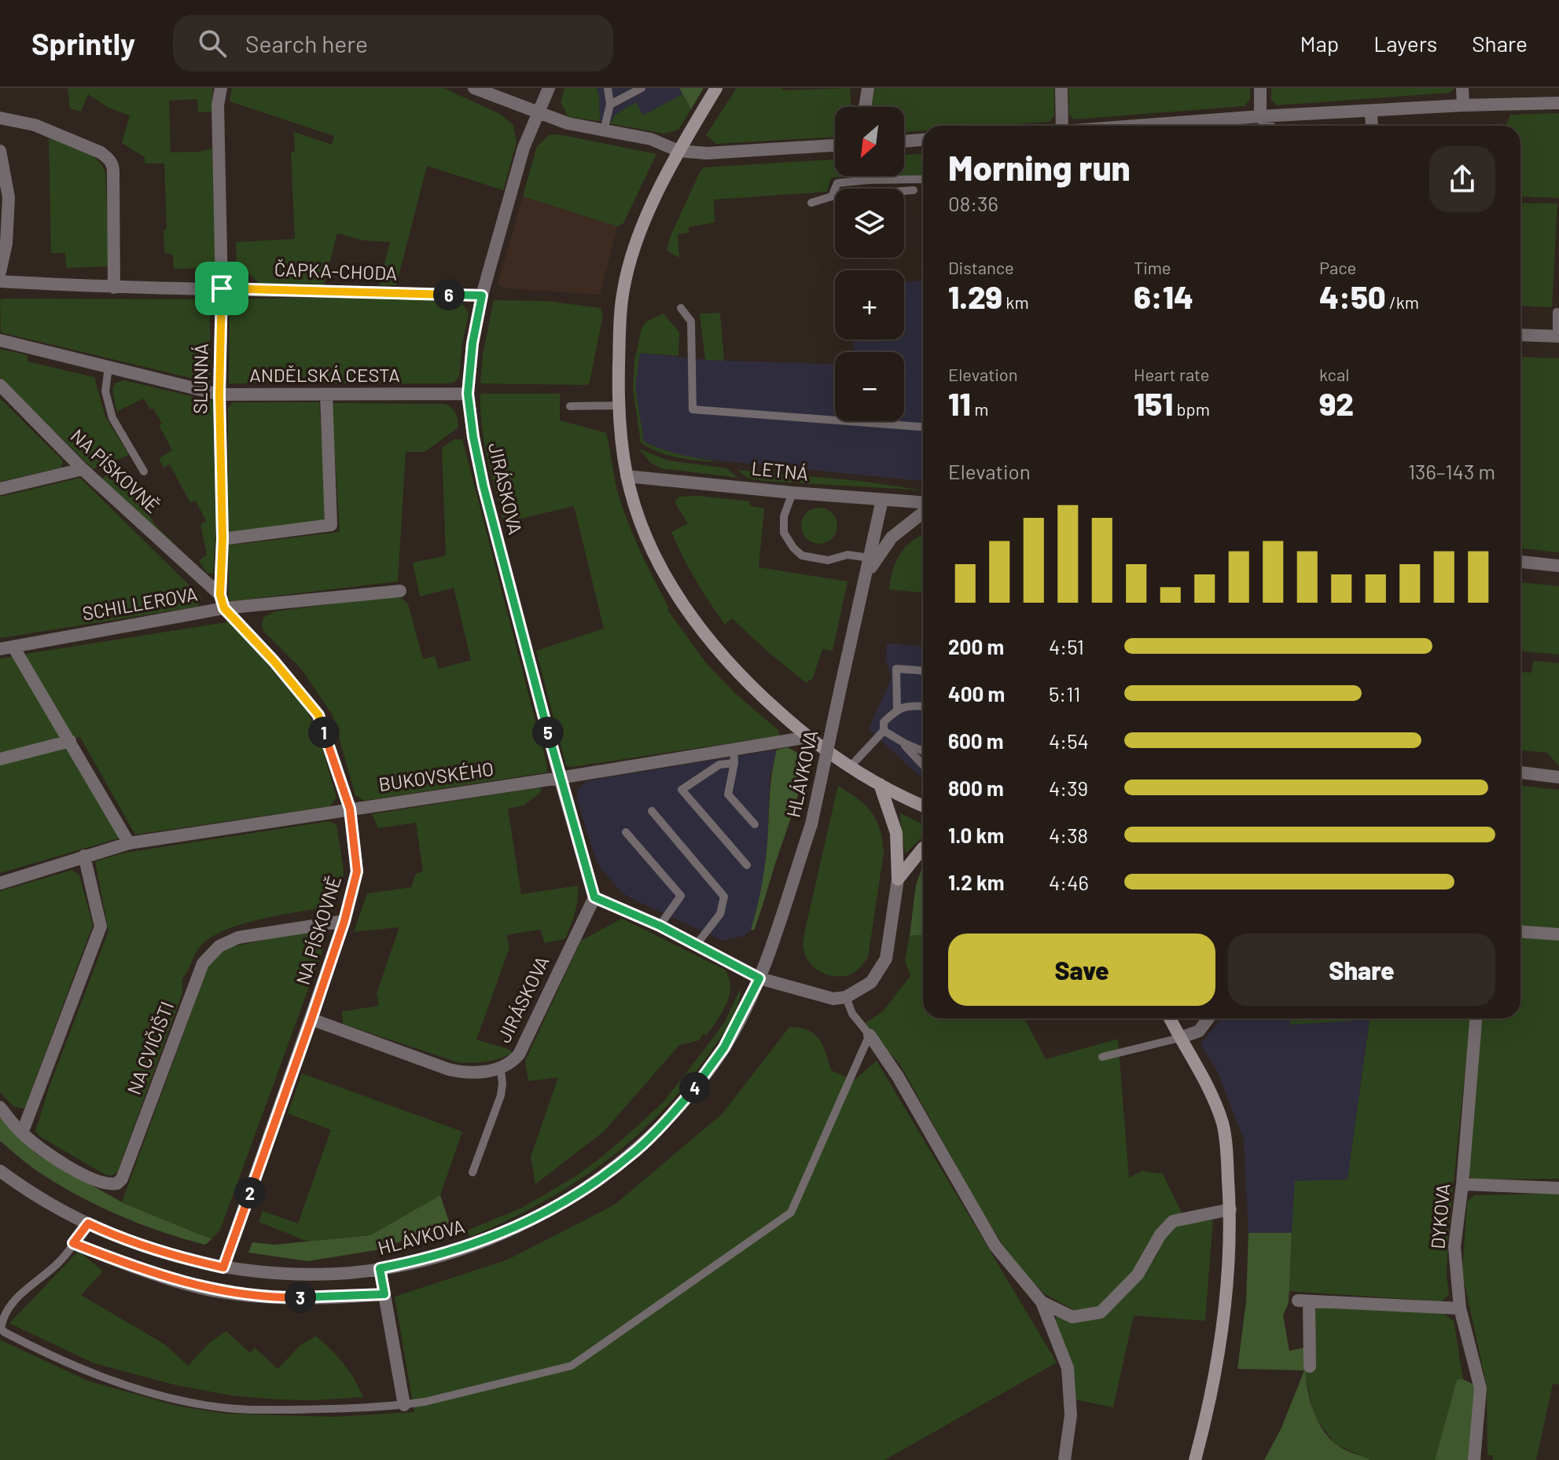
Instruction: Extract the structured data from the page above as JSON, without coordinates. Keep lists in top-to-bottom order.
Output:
{
  "streets": {
    "street": [
      "ČAPKA-CHODA",
      "ANDĚLSKÁ CESTA",
      "SLUNNÁ",
      "NA PÍSKOVNĚ",
      "LETNÁ",
      "JIRÁSKOVA",
      "SCHILLEROVA",
      "HLÁVKOVA",
      "BUKOVSKÉHO",
      "NA CVIČIŠTI",
      "DYKOVA"
    ]
  },
  "crossings": [
    ["ČAPKA-CHODA", "SLUNNÁ"],
    ["ČAPKA-CHODA", "JIRÁSKOVA"],
    ["ANDĚLSKÁ CESTA", "SLUNNÁ"],
    ["ANDĚLSKÁ CESTA", "JIRÁSKOVA"],
    ["SLUNNÁ", "NA PÍSKOVNĚ"],
    ["NA PÍSKOVNĚ", "JIRÁSKOVA"],
    ["NA PÍSKOVNĚ", "SCHILLEROVA"],
    ["NA PÍSKOVNĚ", "HLÁVKOVA"],
    ["NA PÍSKOVNĚ", "BUKOVSKÉHO"],
    ["NA PÍSKOVNĚ", "NA CVIČIŠTI"],
    ["LETNÁ", "HLÁVKOVA"],
    ["JIRÁSKOVA", "BUKOVSKÉHO"]
  ],
  "north": "bottom left",
  "page": {
    "header": "Sprintly",
    "search": "Search here",
    "nav": ["Map", "Layers", "Share"],
    "map_buttons": ["+", "−"],
    "heading": ["Morning run", "08:36"],
    "stats": [
      ["Distance", "1.29 km"],
      ["Time", "6:14"],
      ["Pace", "4:50 /km"],
      ["Elevation", "11 m"],
      ["Heart rate", "151 bpm"],
      ["kcal", "92"]
    ],
    "pins": [
      "6",
      "1",
      "5",
      "4",
      "2",
      "3"
    ],
    "chart": ["Elevation", "136–143 m"],
    "list": [
      {
        "name": "200 m",
        "note": "4:51"
      },
      {
        "name": "400 m",
        "note": "5:11"
      },
      {
        "name": "600 m",
        "note": "4:54"
      },
      {
        "name": "800 m",
        "note": "4:39"
      },
      {
        "name": "1.0 km",
        "note": "4:38"
      },
      {
        "name": "1.2 km",
        "note": "4:46"
      }
    ],
    "buttons": ["Save", "Share"]
  }
}
